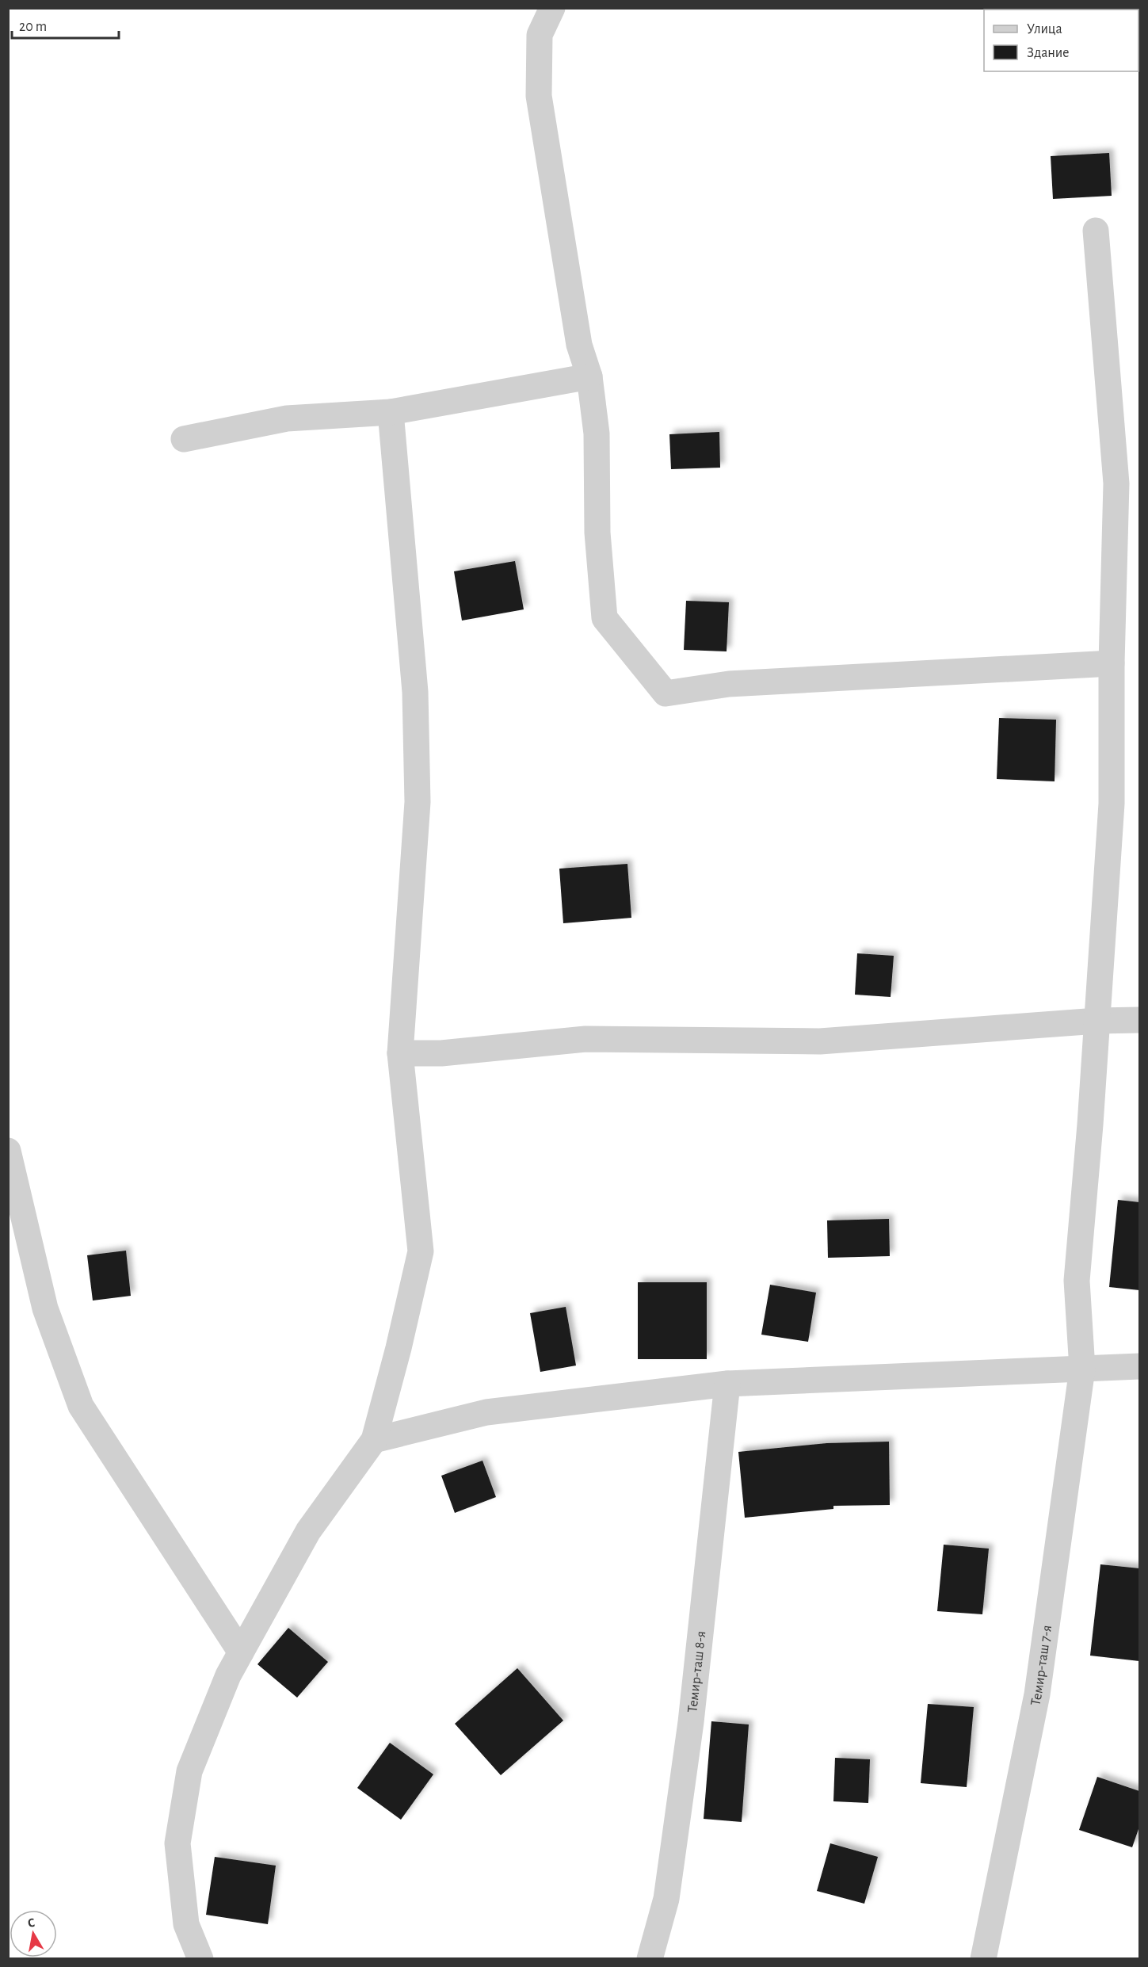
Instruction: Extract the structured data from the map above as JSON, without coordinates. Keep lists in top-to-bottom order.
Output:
{
  "streets": {
    "street": ["Темир-таш 7-я", "Темир-таш 8-я"]
  },
  "legend": ["Улица", "Здание"],
  "scale_bar": "20 m",
  "north": "top"
}
